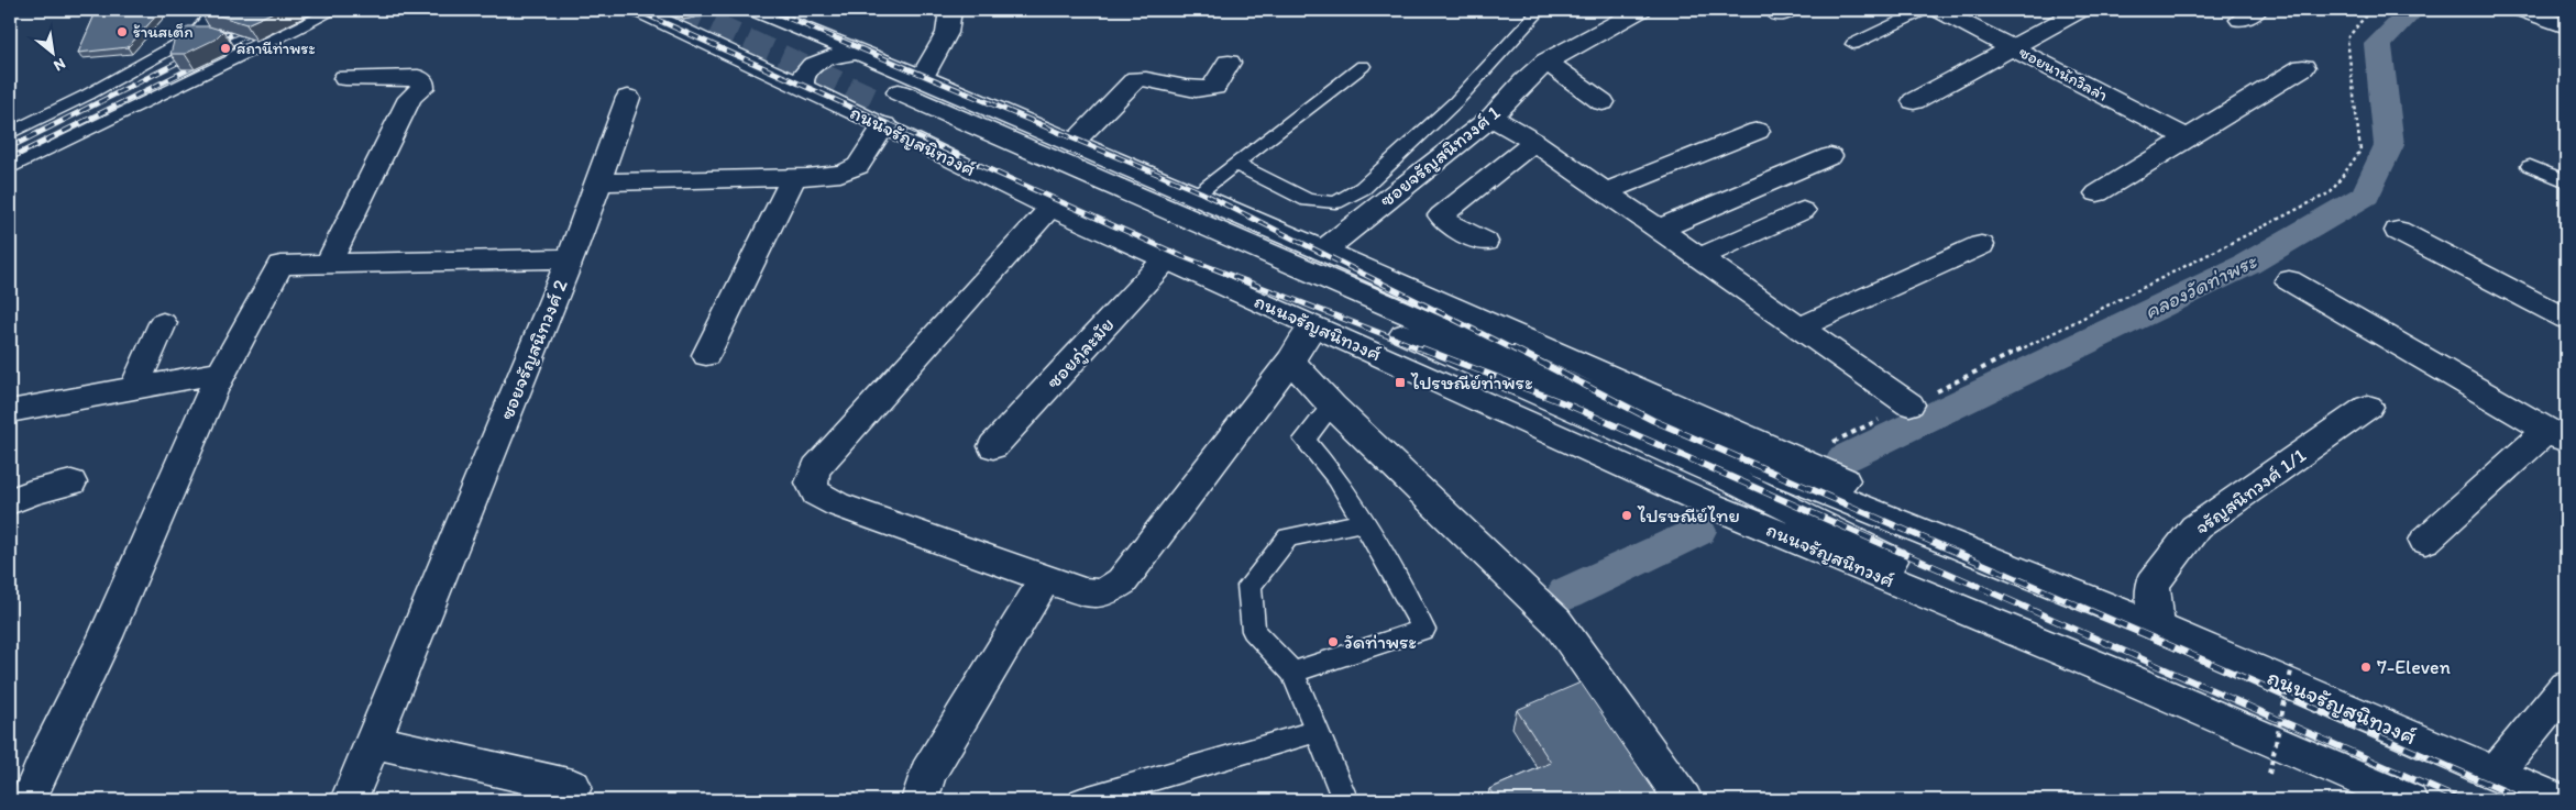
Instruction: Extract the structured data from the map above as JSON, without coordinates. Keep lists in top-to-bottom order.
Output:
{
  "streets": {
    "street": [
      "ซอยนานักวิลล่า",
      "ถนนจรัญสนิทวงศ์",
      "ซอยจรัญสนิทวงศ์ 1",
      "ซอยจรัญสนิทวงศ์ 2",
      "ซอยภู่ละมัย",
      "จรัญสนิทวงศ์ 1/1"
    ]
  },
  "crossings": [
    ["ถนนจรัญสนิทวงศ์", "ซอยจรัญสนิทวงศ์ 1"],
    ["ถนนจรัญสนิทวงศ์", "ซอยภู่ละมัย"],
    ["ถนนจรัญสนิทวงศ์", "จรัญสนิทวงศ์ 1/1"]
  ],
  "water": ["คลองวัดท่าพระ"],
  "places": {
    "other": [
      "ร้านสเต็ก",
      "สถานีท่าพระ",
      "ไปรษณีย์ไทย",
      "วัดท่าพระ",
      "7-Eleven"
    ],
    "transit": ["ไปรษณีย์ท่าพระ"]
  },
  "north": "bottom right"
}
